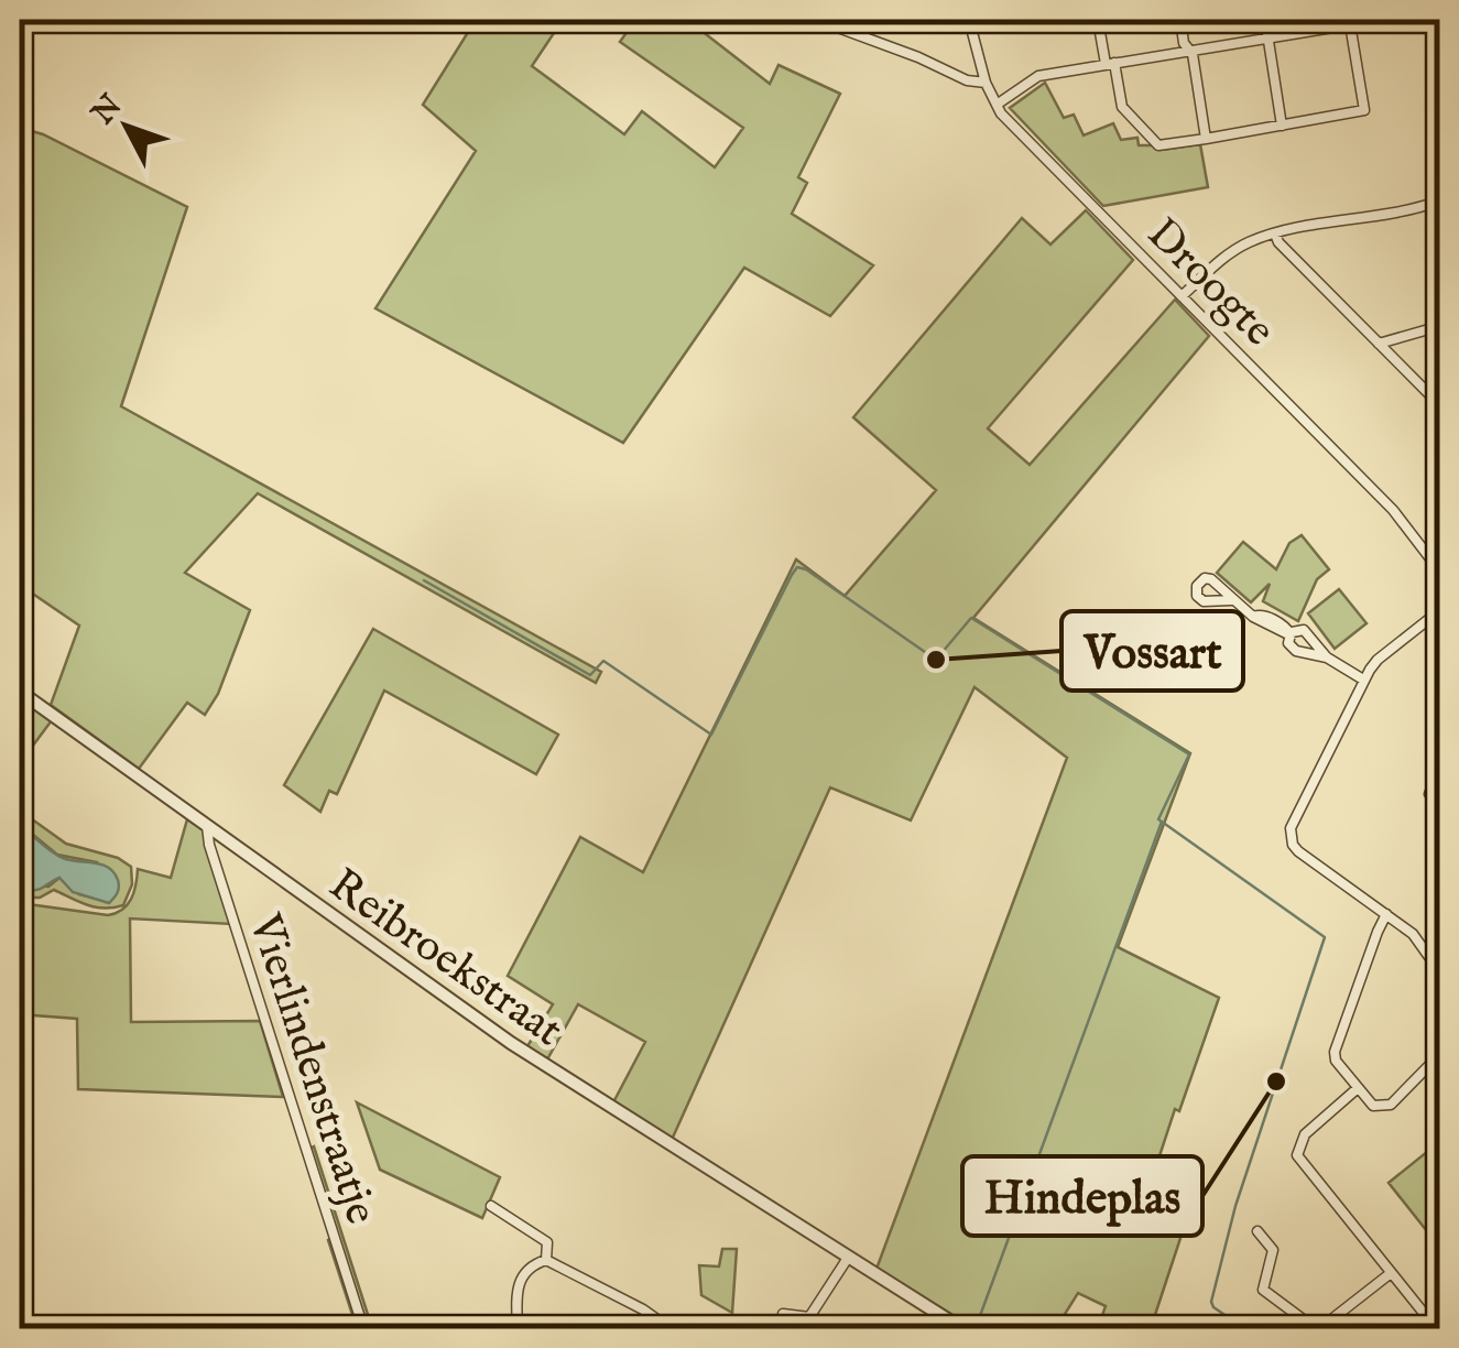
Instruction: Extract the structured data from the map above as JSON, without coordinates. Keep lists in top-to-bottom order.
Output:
{
  "streets": {
    "street": ["Droogte", "Reibroekstraat", "Vierlindenstraatje"]
  },
  "crossings": [
    ["Reibroekstraat", "Vierlindenstraatje"]
  ],
  "places": ["Vossart", "Hindeplas"],
  "north": "top left"
}
